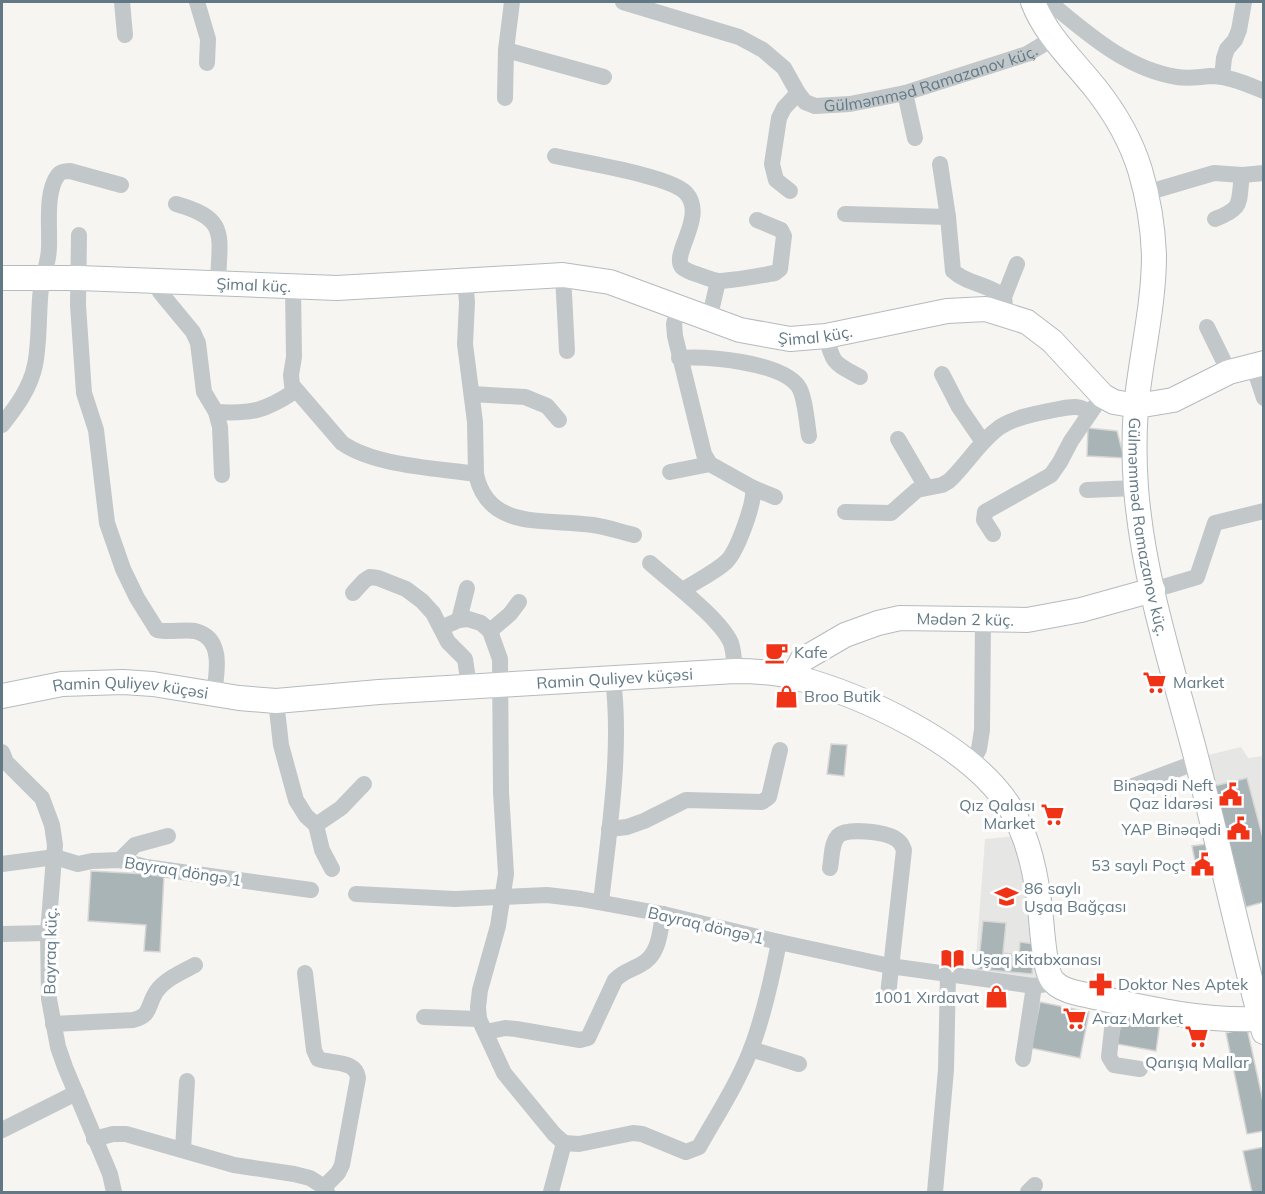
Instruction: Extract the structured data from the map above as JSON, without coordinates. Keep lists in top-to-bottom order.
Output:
{
  "streets": {
    "street": [
      "Gülməmməd Ramazanov küç.",
      "Şimal küç.",
      "Mədən 2 küç.",
      "Ramin Quliyev küçəsi",
      "Bayraq döngə 1",
      "Bayraq küç."
    ]
  },
  "crossings": [
    ["Gülməmməd Ramazanov küç.", "Şimal küç."],
    ["Gülməmməd Ramazanov küç.", "Mədən 2 küç."],
    ["Mədən 2 küç.", "Ramin Quliyev küçəsi"],
    ["Ramin Quliyev küçəsi", "Bayraq döngə 1"],
    ["Bayraq döngə 1", "Bayraq küç."]
  ],
  "places": {
    "cafe": ["Kafe"],
    "supermarket": [
      "Market",
      "Qız Qalası Market",
      "Araz Market",
      "Qarışıq Mallar"
    ],
    "shop": ["Broo Butik", "1001 Xırdavat"],
    "public building": ["Binəqədi Neft Qaz İdarəsi", "YAP Binəqədi", "53 saylı Poçt"],
    "school or university": ["86 saylı Uşaq Bağçası"],
    "library": ["Uşaq Kitabxanası"],
    "pharmacy": ["Doktor Nes Aptek"]
  }
}
